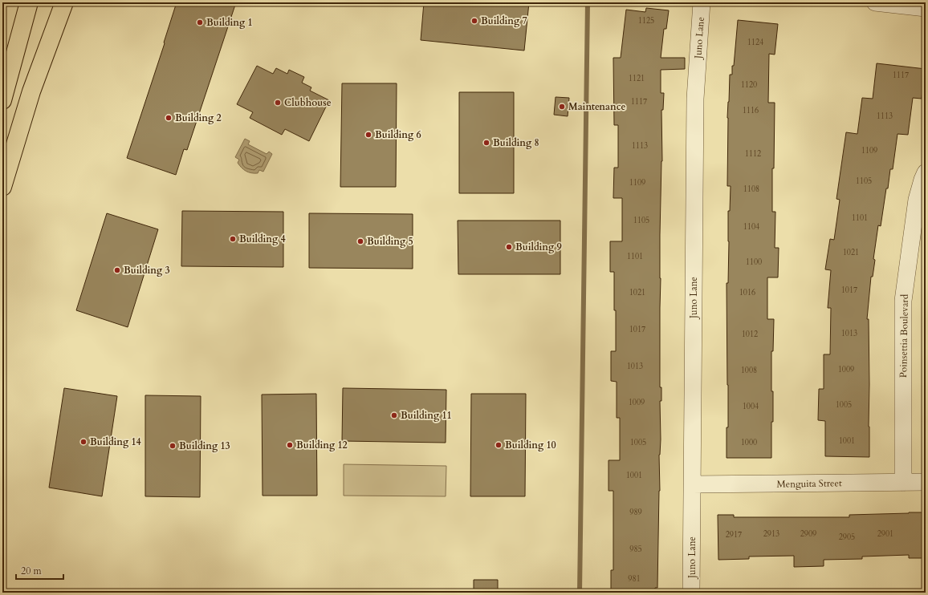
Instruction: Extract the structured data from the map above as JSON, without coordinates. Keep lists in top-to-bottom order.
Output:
{
  "streets": {
    "street": ["Juno Lane", "Poinsettia Boulevard", "Menguita Street"]
  },
  "crossings": [
    ["Juno Lane", "Menguita Street"],
    ["Poinsettia Boulevard", "Menguita Street"]
  ],
  "places": [
    "Building 7",
    "Building 1",
    "Clubhouse",
    "Maintenance",
    "Building 2",
    "Building 6",
    "Building 8",
    "Building 4",
    "Building 5",
    "Building 9",
    "Building 3",
    "Building 11",
    "Building 14",
    "Building 12",
    "Building 10",
    "Building 13"
  ],
  "house_numbers": [
    "1125",
    "1124",
    "1117",
    "1121",
    "1120",
    "1117",
    "1116",
    "1113",
    "1113",
    "1109",
    "1112",
    "1105",
    "1109",
    "1108",
    "1101",
    "1105",
    "1104",
    "1021",
    "1101",
    "1100",
    "1017",
    "1021",
    "1016",
    "1017",
    "1013",
    "1012",
    "1013",
    "1009",
    "1008",
    "1009",
    "1005",
    "1004",
    "1001",
    "1005",
    "1000",
    "1001",
    "989",
    "2913",
    "2909",
    "2901",
    "2917",
    "2905",
    "985",
    "981"
  ],
  "scale_bar": "20 m"
}
